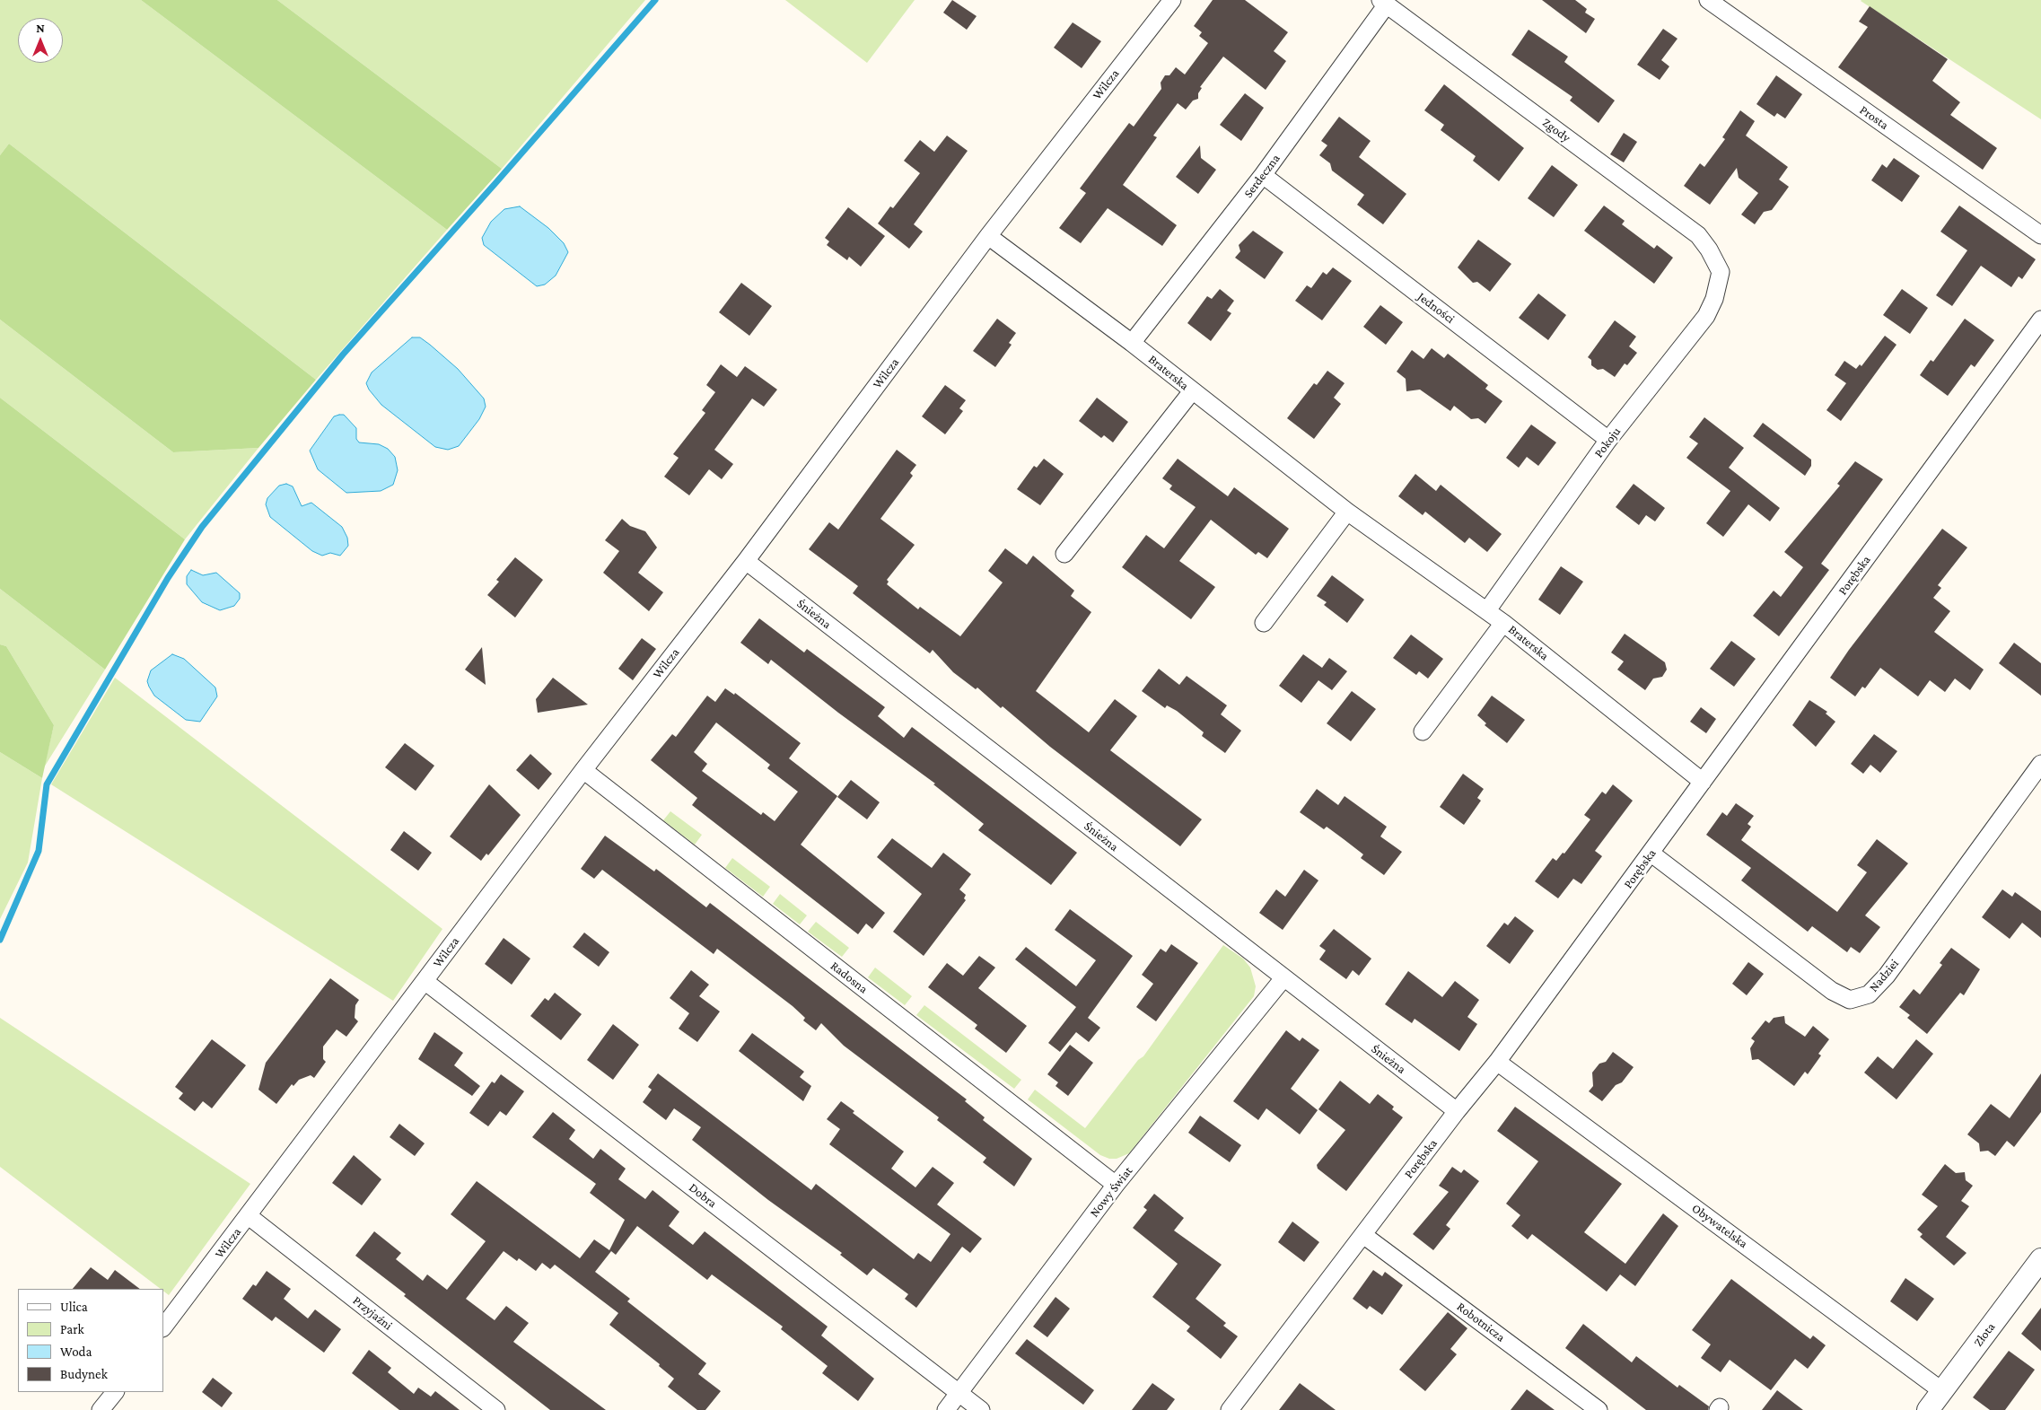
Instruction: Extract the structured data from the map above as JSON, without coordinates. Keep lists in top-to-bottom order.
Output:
{
  "streets": {
    "street": [
      "Wilcza",
      "Prosta",
      "Zgody",
      "Serdeczna",
      "Jedności",
      "Braterska",
      "Pokoju",
      "Porębska",
      "Śnieżna",
      "Nadziei",
      "Radosna",
      "Nowy Świat",
      "Dobra",
      "Obywatelska",
      "Przyjaźni",
      "Robotnicza",
      "Złota"
    ]
  },
  "crossings": [
    ["Wilcza", "Braterska"],
    ["Wilcza", "Śnieżna"],
    ["Wilcza", "Radosna"],
    ["Wilcza", "Dobra"],
    ["Wilcza", "Przyjaźni"],
    ["Zgody", "Serdeczna"],
    ["Zgody", "Pokoju"],
    ["Serdeczna", "Jedności"],
    ["Serdeczna", "Braterska"],
    ["Jedności", "Pokoju"],
    ["Braterska", "Pokoju"],
    ["Braterska", "Porębska"],
    ["Porębska", "Śnieżna"],
    ["Porębska", "Nadziei"],
    ["Porębska", "Obywatelska"],
    ["Porębska", "Robotnicza"],
    ["Śnieżna", "Nowy Świat"],
    ["Radosna", "Nowy Świat"],
    ["Nowy Świat", "Dobra"],
    ["Obywatelska", "Złota"]
  ],
  "legend": [
    "Ulica",
    "Park",
    "Woda",
    "Budynek"
  ],
  "north": "top"
}
